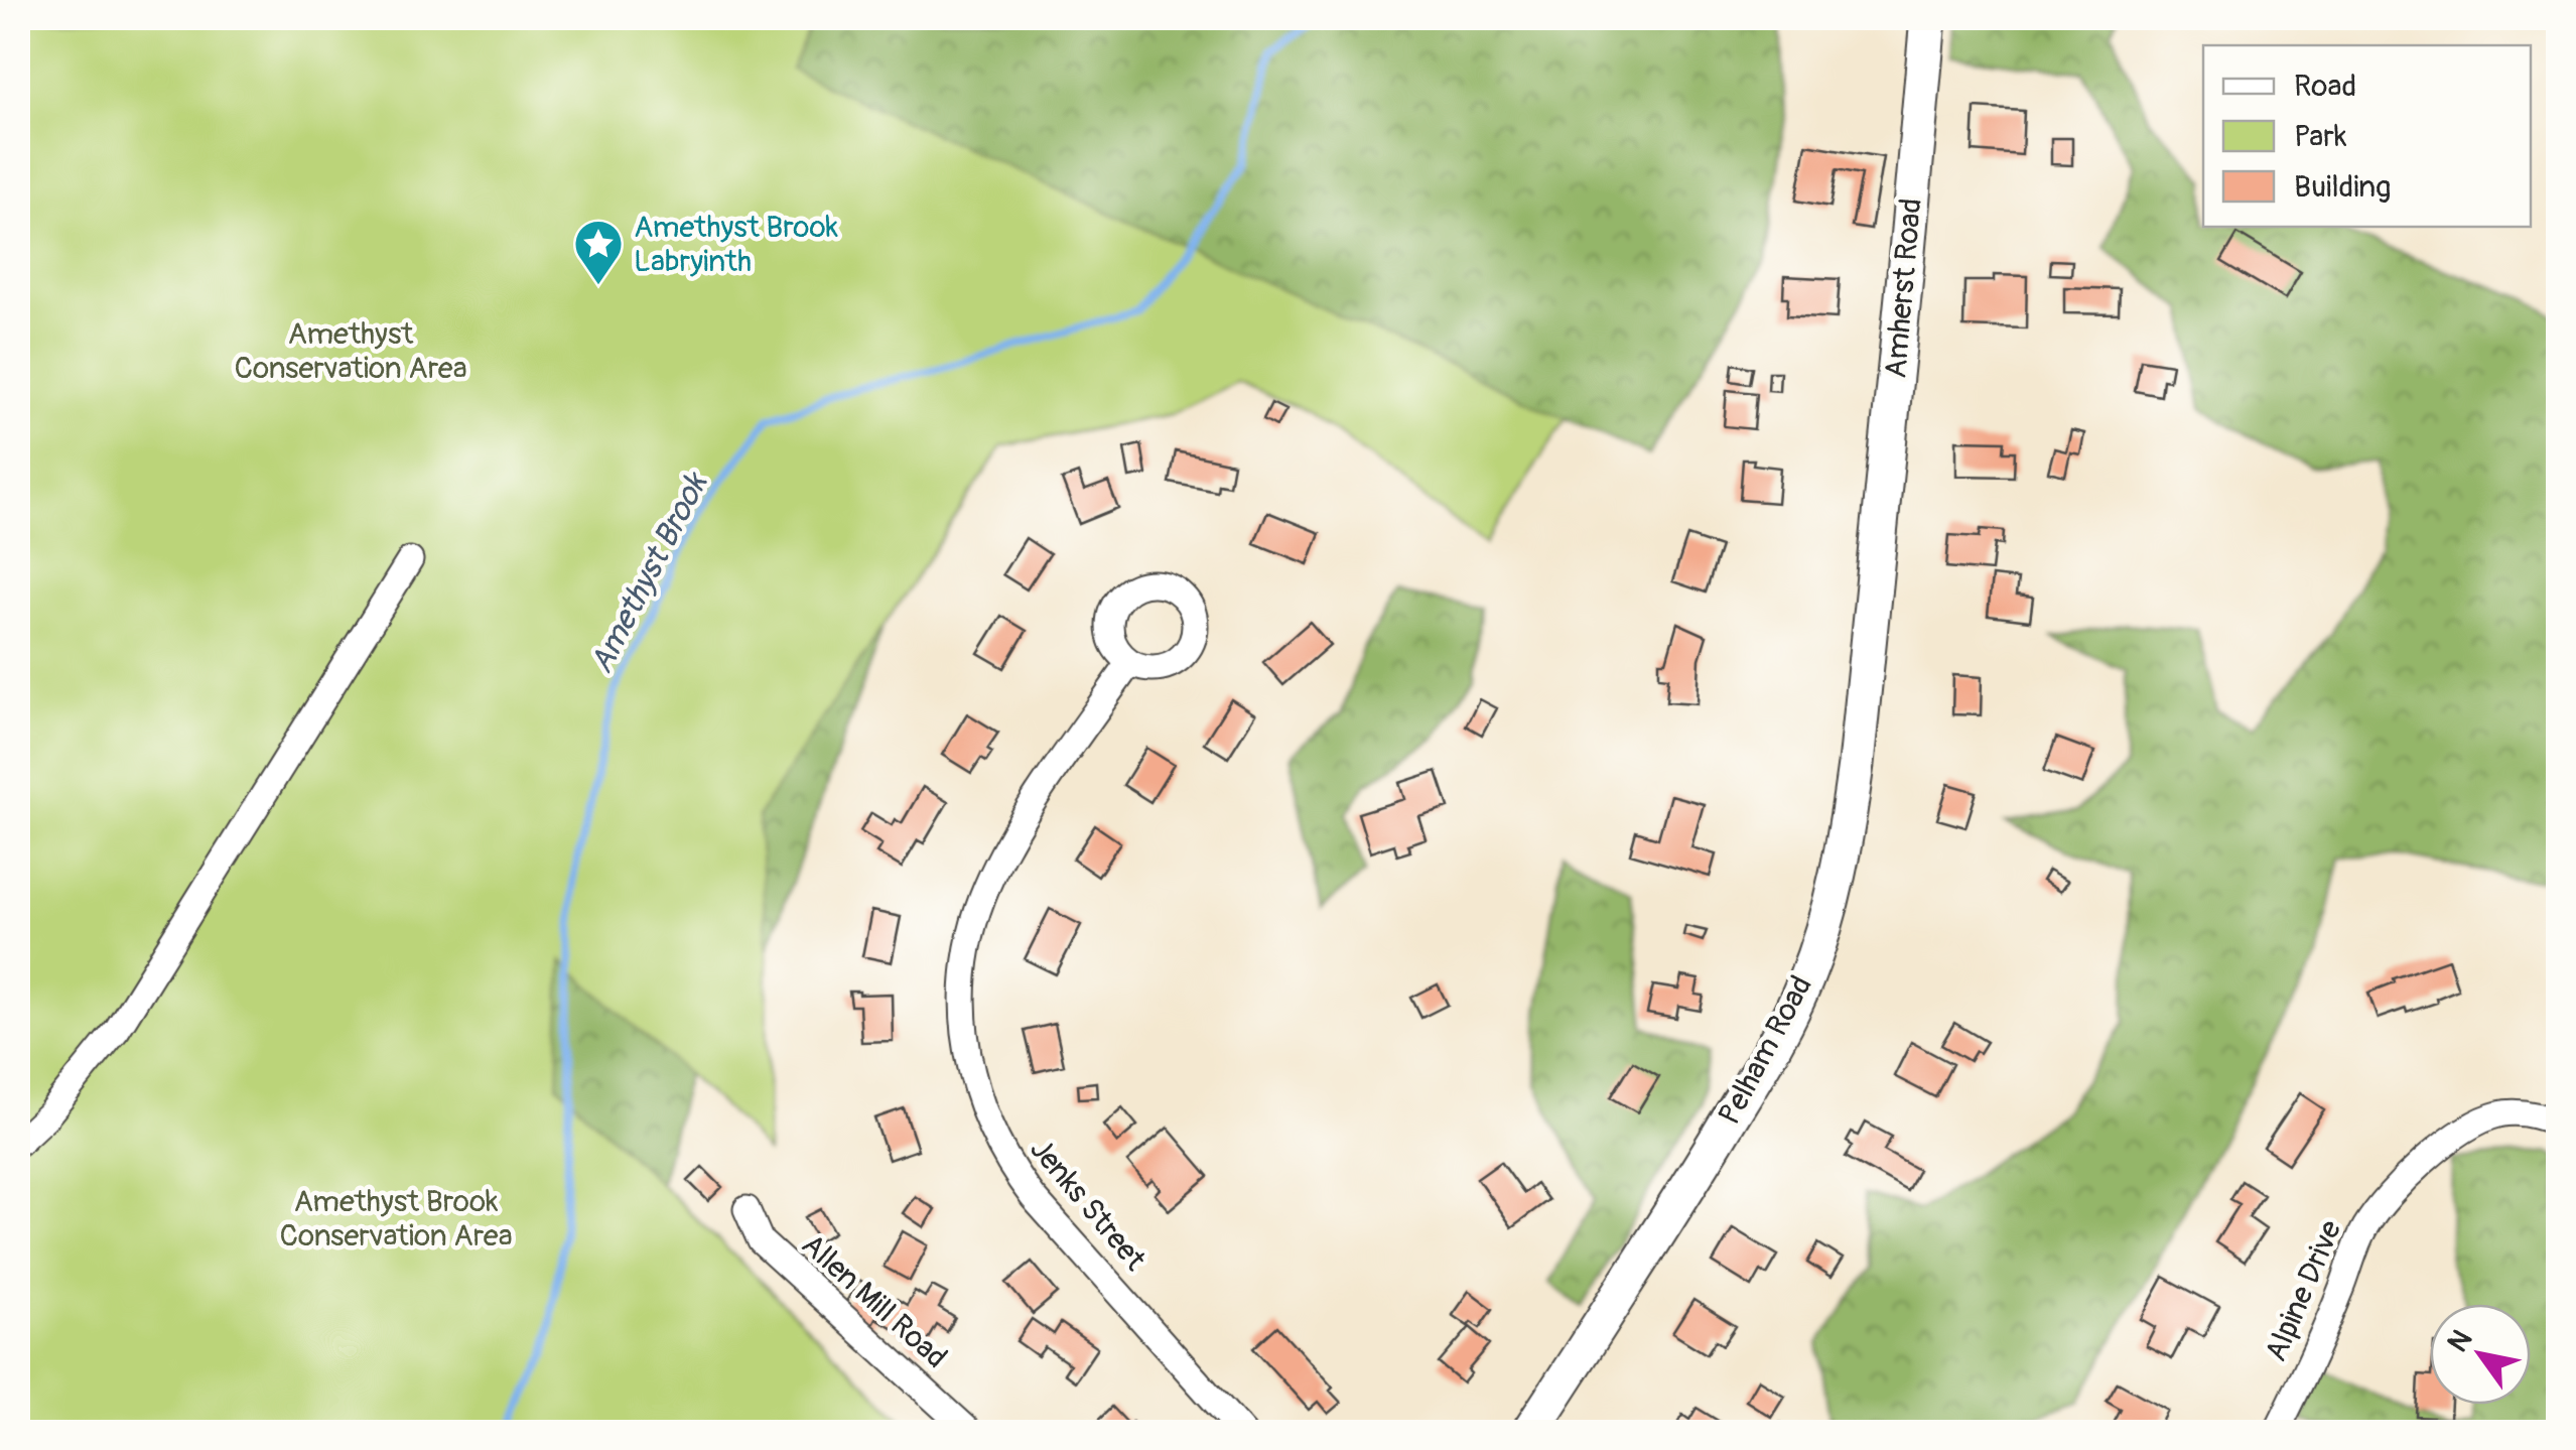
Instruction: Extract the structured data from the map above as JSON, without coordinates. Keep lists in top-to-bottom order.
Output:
{
  "streets": {
    "main road": ["Amherst Road", "Pelham Road"],
    "street": ["Jenks Street", "Alpine Drive", "Allen Mill Road"]
  },
  "crossings": [
    ["Amherst Road", "Pelham Road"]
  ],
  "water": ["Amethyst Brook"],
  "parks": ["Amethyst Conservation Area", "Amethyst Brook Conservation Area"],
  "places": {
    "place": ["Amethyst Brook Labryinth"]
  },
  "legend": ["Road", "Park", "Building"],
  "north": "top left"
}
